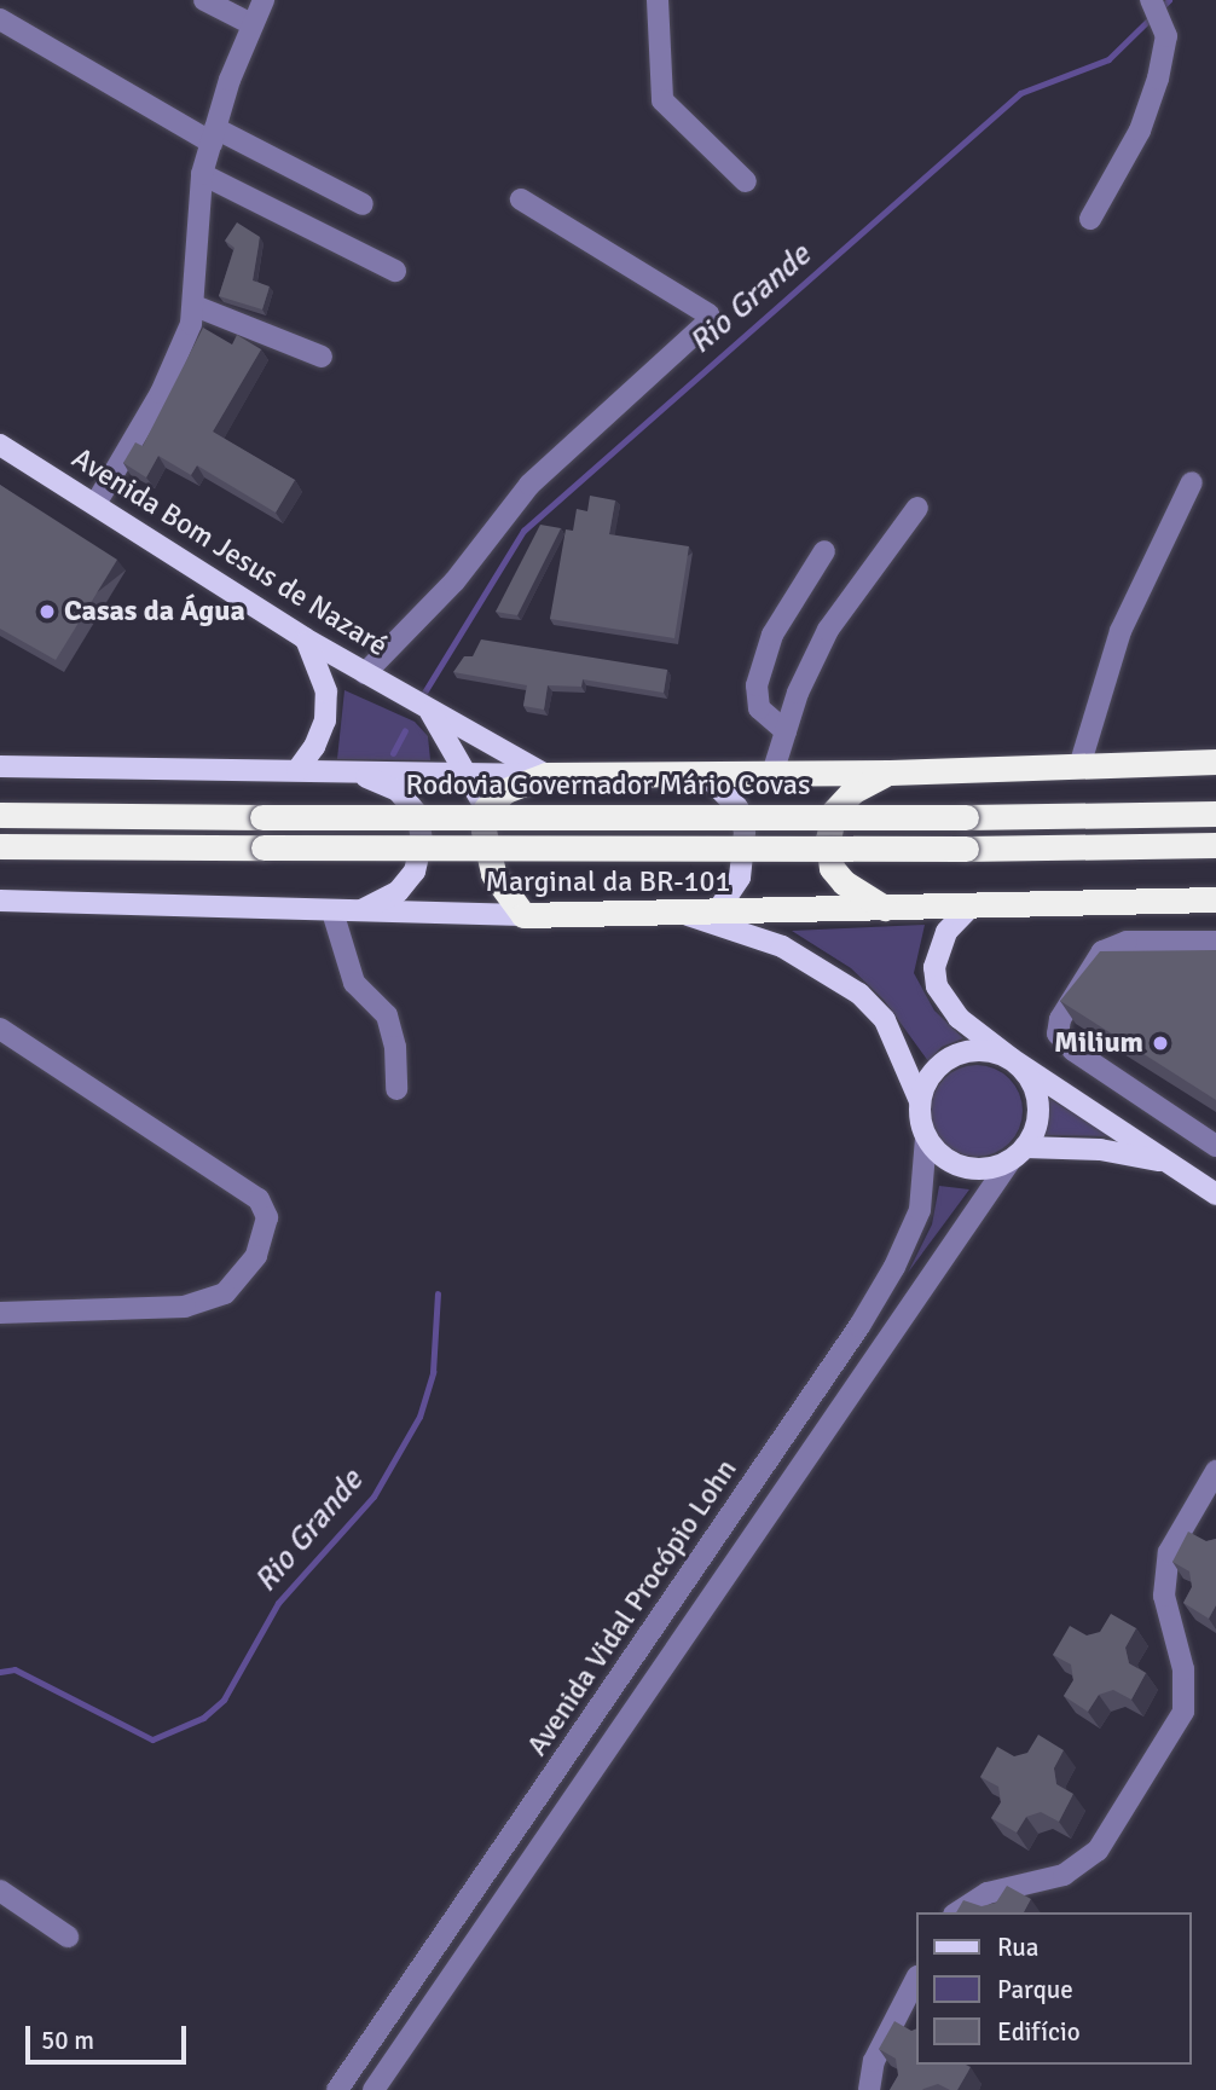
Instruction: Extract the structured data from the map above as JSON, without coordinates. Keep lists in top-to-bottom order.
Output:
{
  "streets": {
    "highway": ["Rodovia Governador Mário Covas", "Marginal da BR-101"],
    "main road": ["Avenida Bom Jesus de Nazaré"],
    "street": ["Avenida Vidal Procópio Lohn"]
  },
  "water": ["Rio Grande"],
  "places": ["Casas da Água", "Milium"],
  "legend": ["Rua", "Parque", "Edifício"],
  "scale_bar": "50 m"
}
